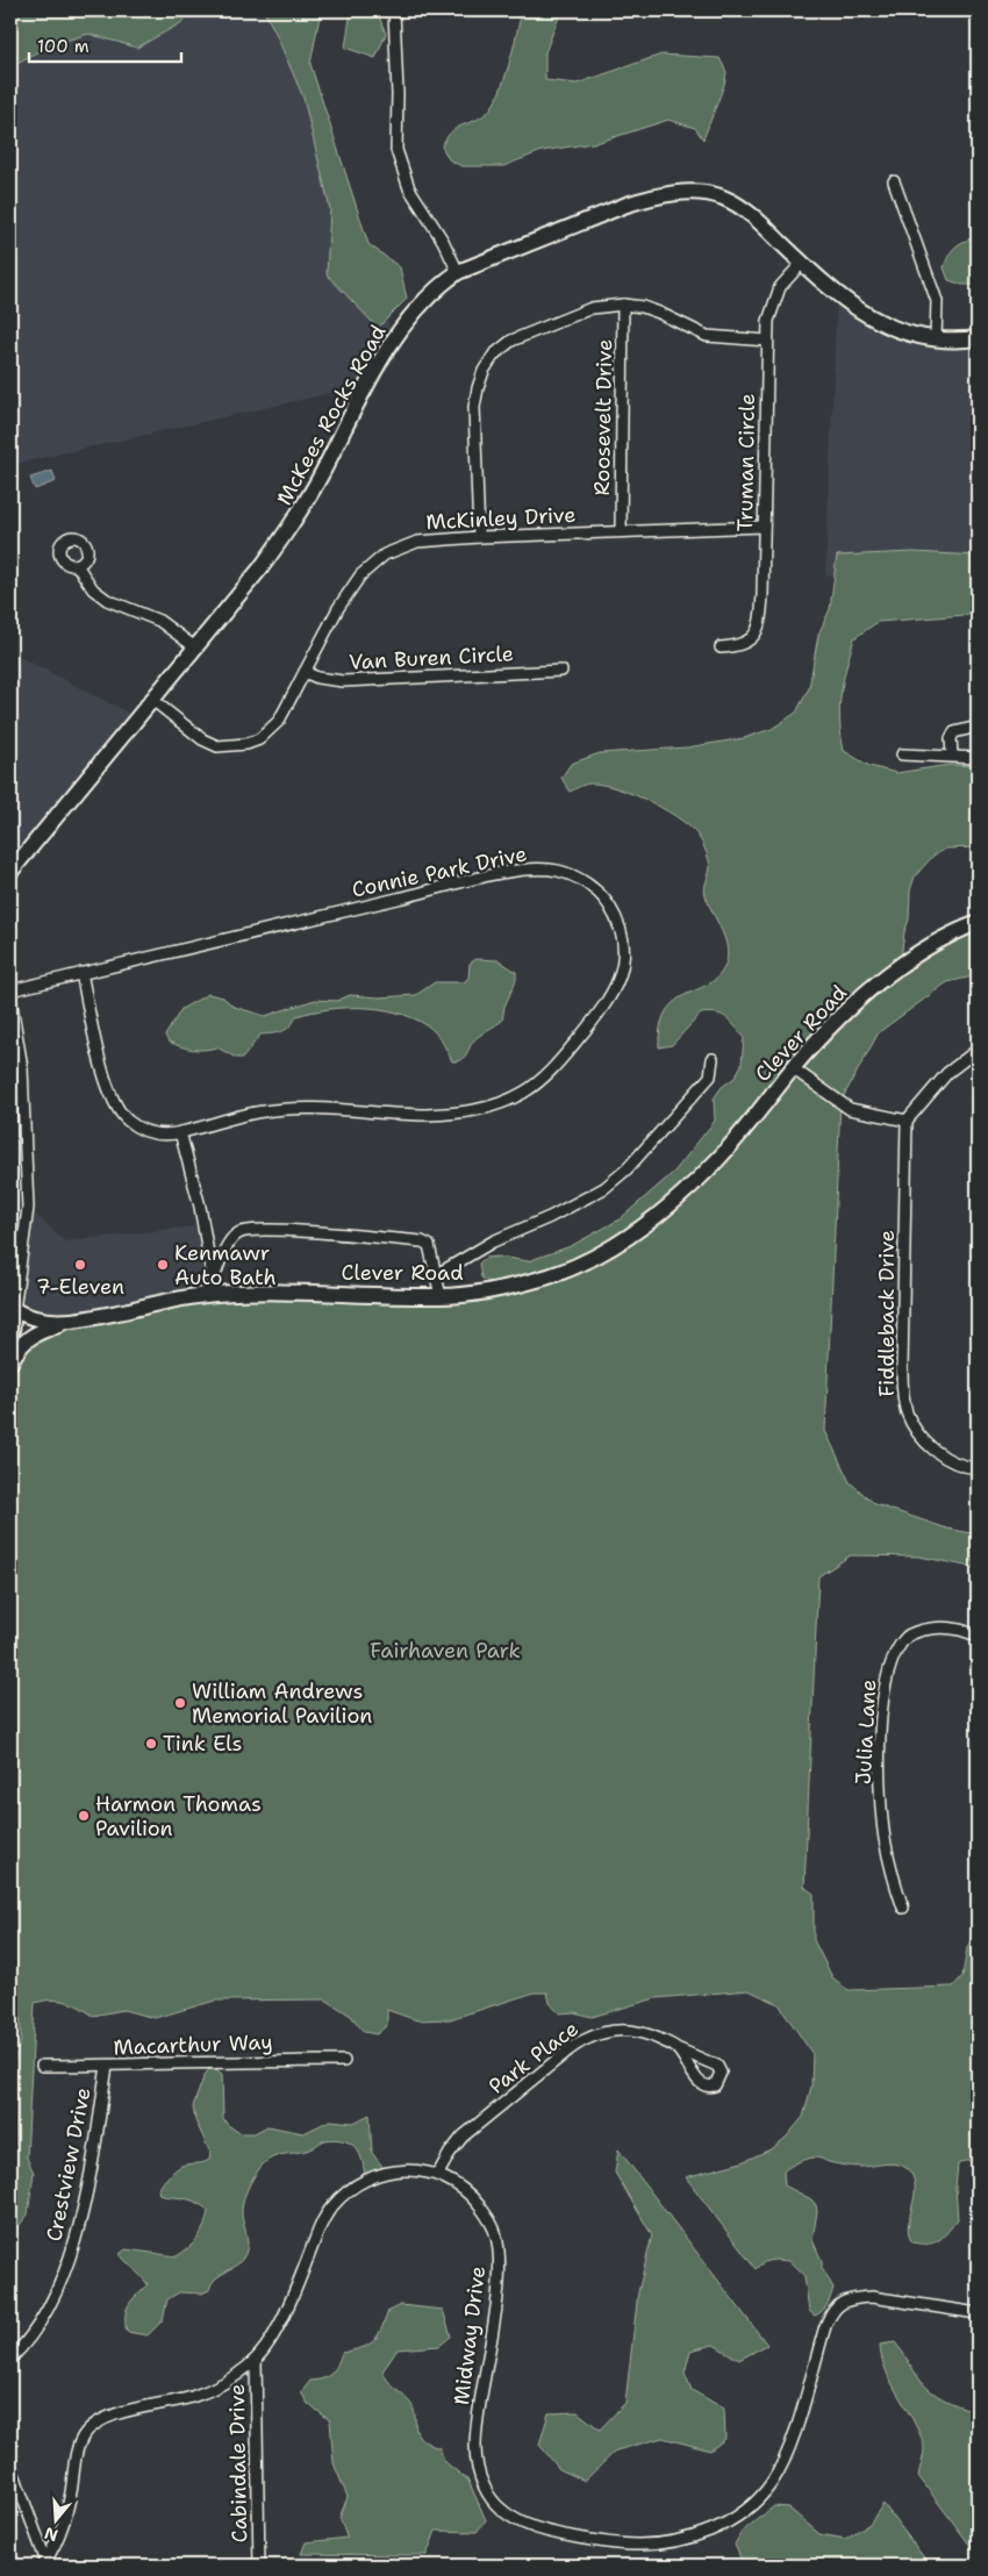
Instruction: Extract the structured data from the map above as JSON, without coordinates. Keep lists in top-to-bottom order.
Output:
{
  "streets": {
    "street": [
      "McKees Rocks Road",
      "Roosevelt Drive",
      "Truman Circle",
      "McKinley Drive",
      "Van Buren Circle",
      "Connie Park Drive",
      "Clever Road",
      "Fiddleback Drive",
      "Julia Lane",
      "Macarthur Way",
      "Park Place",
      "Crestview Drive",
      "Midway Drive",
      "Cabindale Drive"
    ]
  },
  "crossings": [
    ["McKees Rocks Road", "Truman Circle"],
    ["McKees Rocks Road", "McKinley Drive"],
    ["Roosevelt Drive", "McKinley Drive"],
    ["Truman Circle", "McKinley Drive"],
    ["McKinley Drive", "Van Buren Circle"],
    ["Macarthur Way", "Crestview Drive"],
    ["Park Place", "Midway Drive"],
    ["Midway Drive", "Cabindale Drive"]
  ],
  "parks": ["Fairhaven Park"],
  "places": [
    "7-Eleven",
    "Kenmawr Auto Bath",
    "William Andrews Memorial Pavilion",
    "Tink Els",
    "Harmon Thomas Pavilion"
  ],
  "scale_bar": "100 m",
  "north": "bottom"
}
